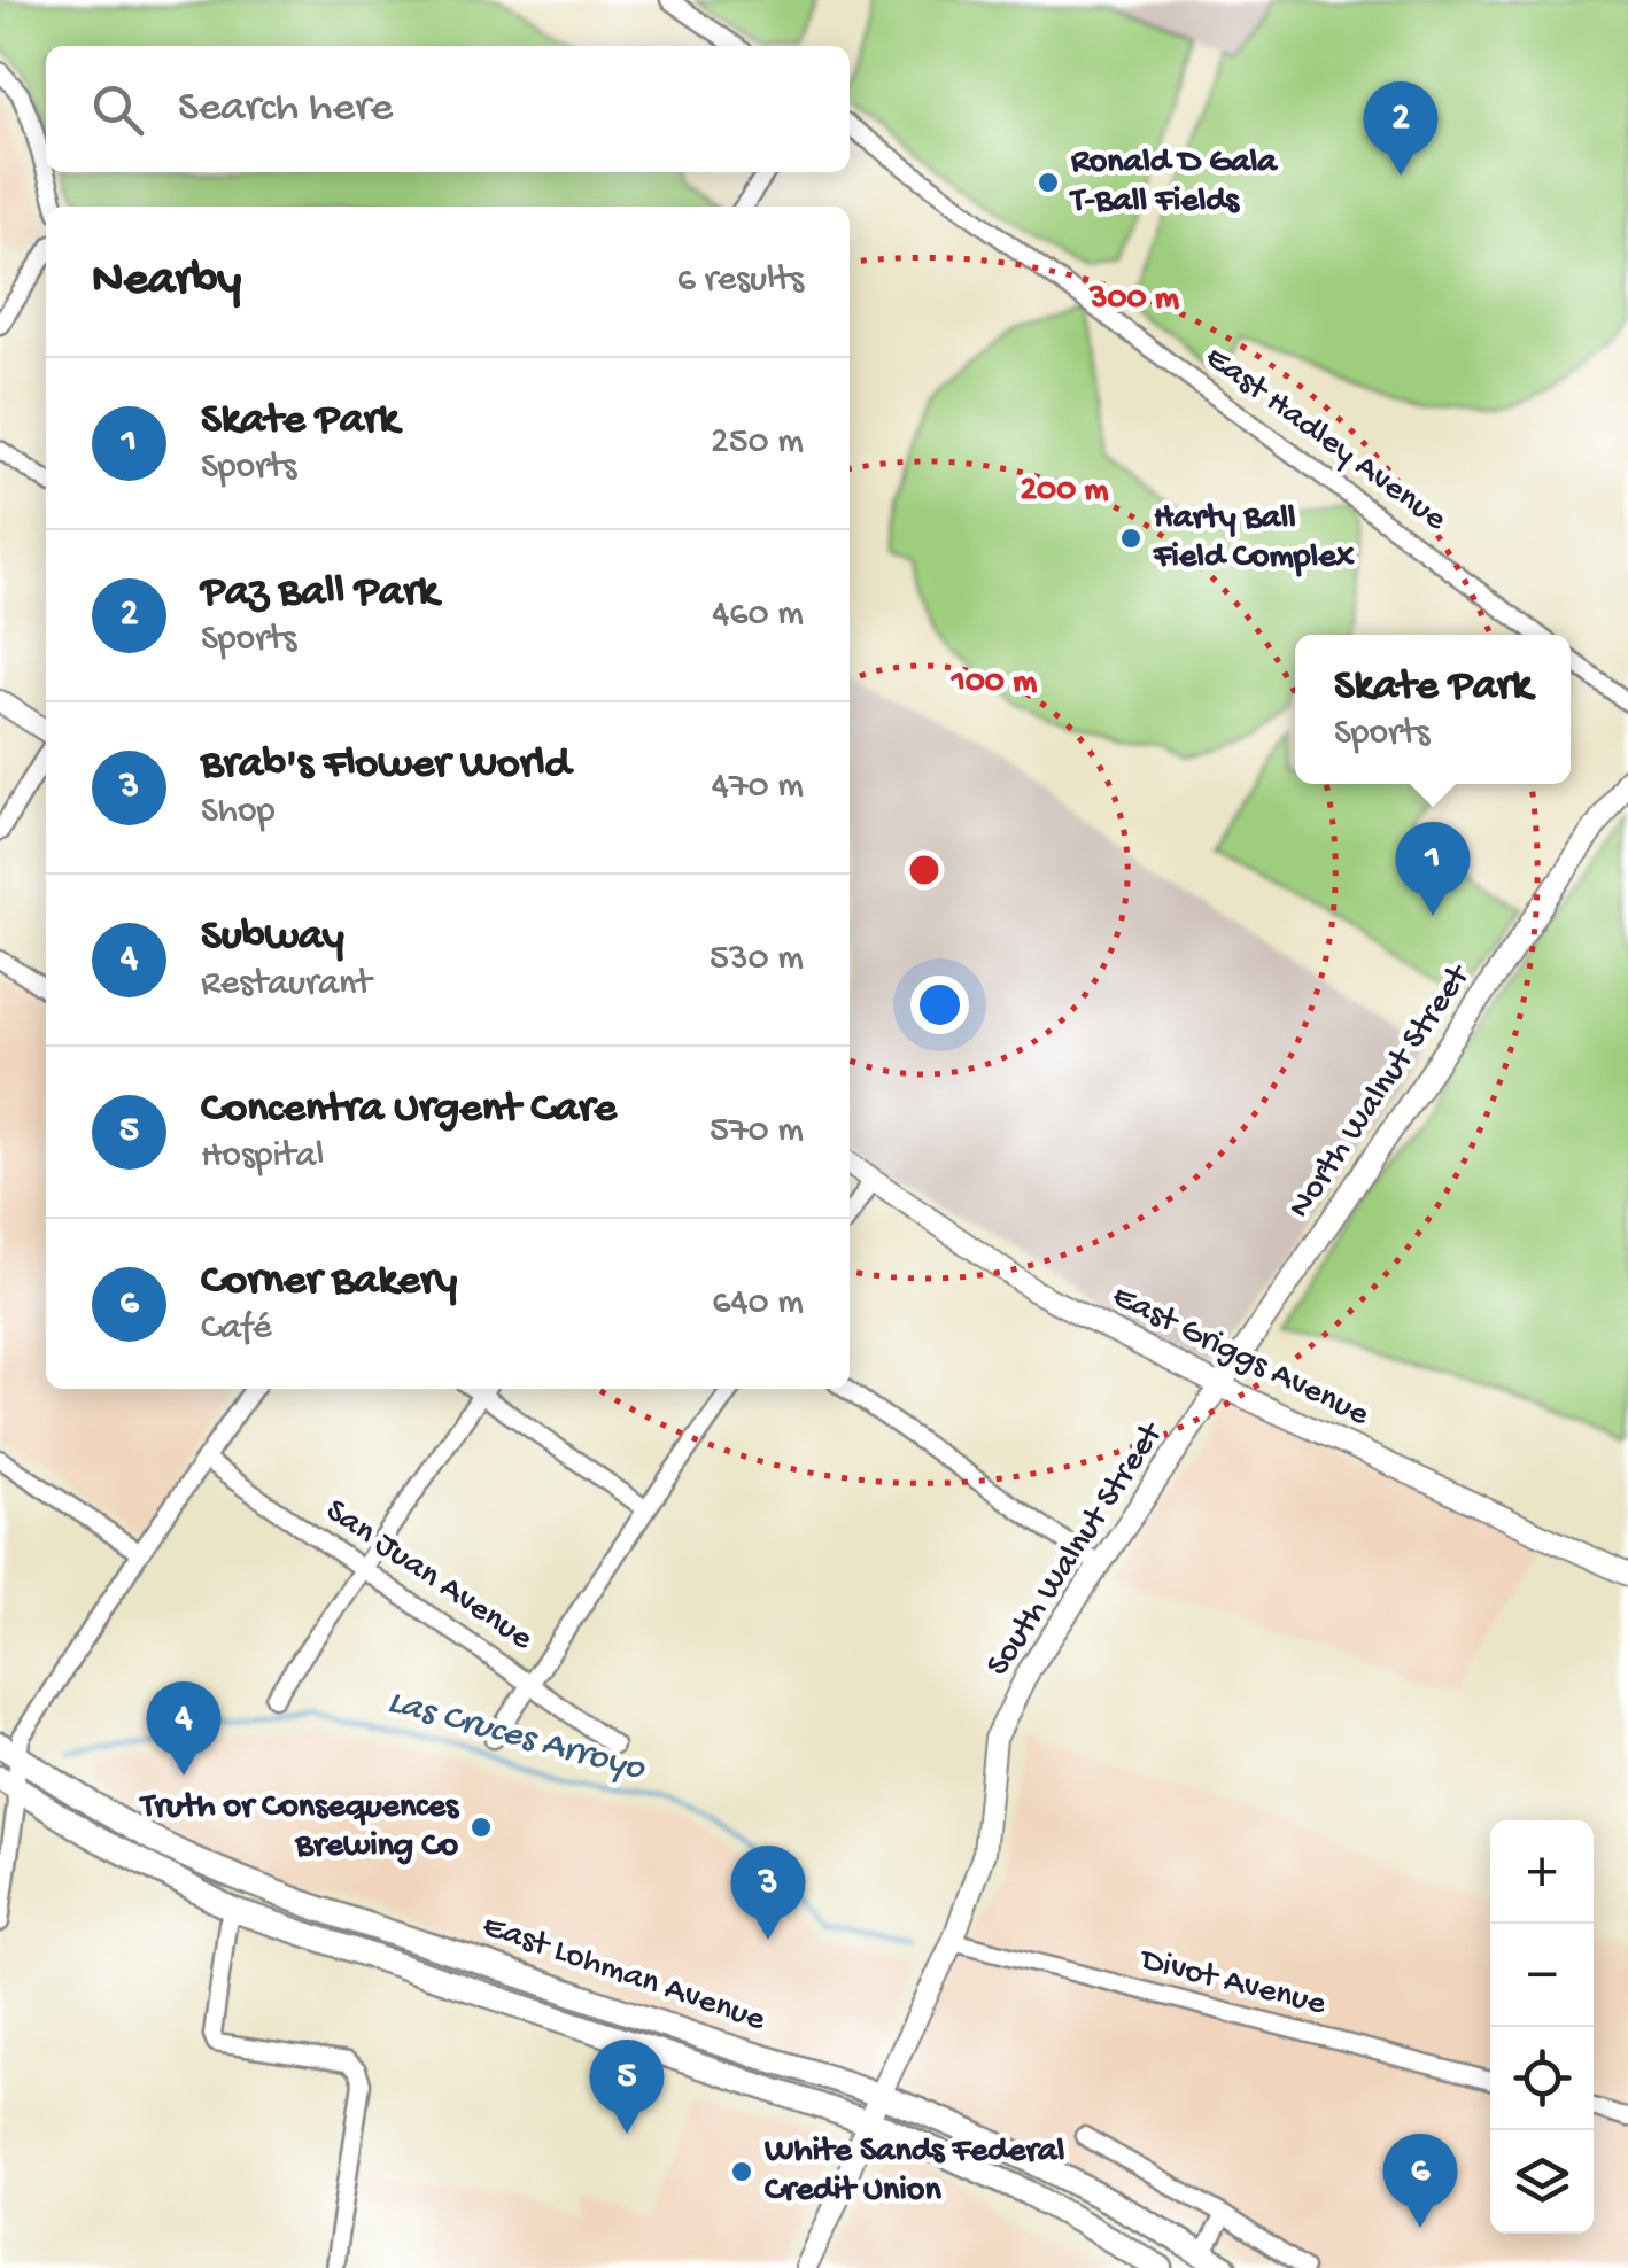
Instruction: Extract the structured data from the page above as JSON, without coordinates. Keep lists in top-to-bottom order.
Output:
{
  "streets": {
    "main road": ["East Lohman Avenue"],
    "street": [
      "East Hadley Avenue",
      "North Walnut Street",
      "East Griggs Avenue",
      "South Walnut Street",
      "San Juan Avenue",
      "Divot Avenue"
    ]
  },
  "crossings": [
    ["North Walnut Street", "East Griggs Avenue"],
    ["North Walnut Street", "South Walnut Street"],
    ["East Griggs Avenue", "South Walnut Street"],
    ["South Walnut Street", "East Lohman Avenue"],
    ["South Walnut Street", "Divot Avenue"]
  ],
  "water": ["Las Cruces Arroyo"],
  "places": [
    "Ronald D Gala T-Ball Fields",
    "Harty Ball Field Complex",
    "Truth or Consequences Brewing Co",
    "White Sands Federal Credit Union"
  ],
  "page": {
    "search": "Search here",
    "pins": [
      "2",
      "1",
      "4",
      "3",
      "5",
      "6"
    ],
    "heading": ["Nearby", "6 results"],
    "list": [
      {
        "mark": "1",
        "name": "Skate Park",
        "note": "Sports",
        "value": "250 m"
      },
      {
        "mark": "2",
        "name": "Paz Ball Park",
        "note": "Sports",
        "value": "460 m"
      },
      {
        "mark": "3",
        "name": "Brab's Flower World",
        "note": "Shop",
        "value": "470 m"
      },
      {
        "mark": "4",
        "name": "Subway",
        "note": "Restaurant",
        "value": "530 m"
      },
      {
        "mark": "5",
        "name": "Concentra Urgent Care",
        "note": "Hospital",
        "value": "570 m"
      },
      {
        "mark": "6",
        "name": "Corner Bakery",
        "note": "Café",
        "value": "640 m"
      }
    ],
    "popup": ["Skate Park", "Sports"],
    "map_buttons": ["+", "−"]
  },
  "rings": ["300 m", "200 m", "100 m"]
}
